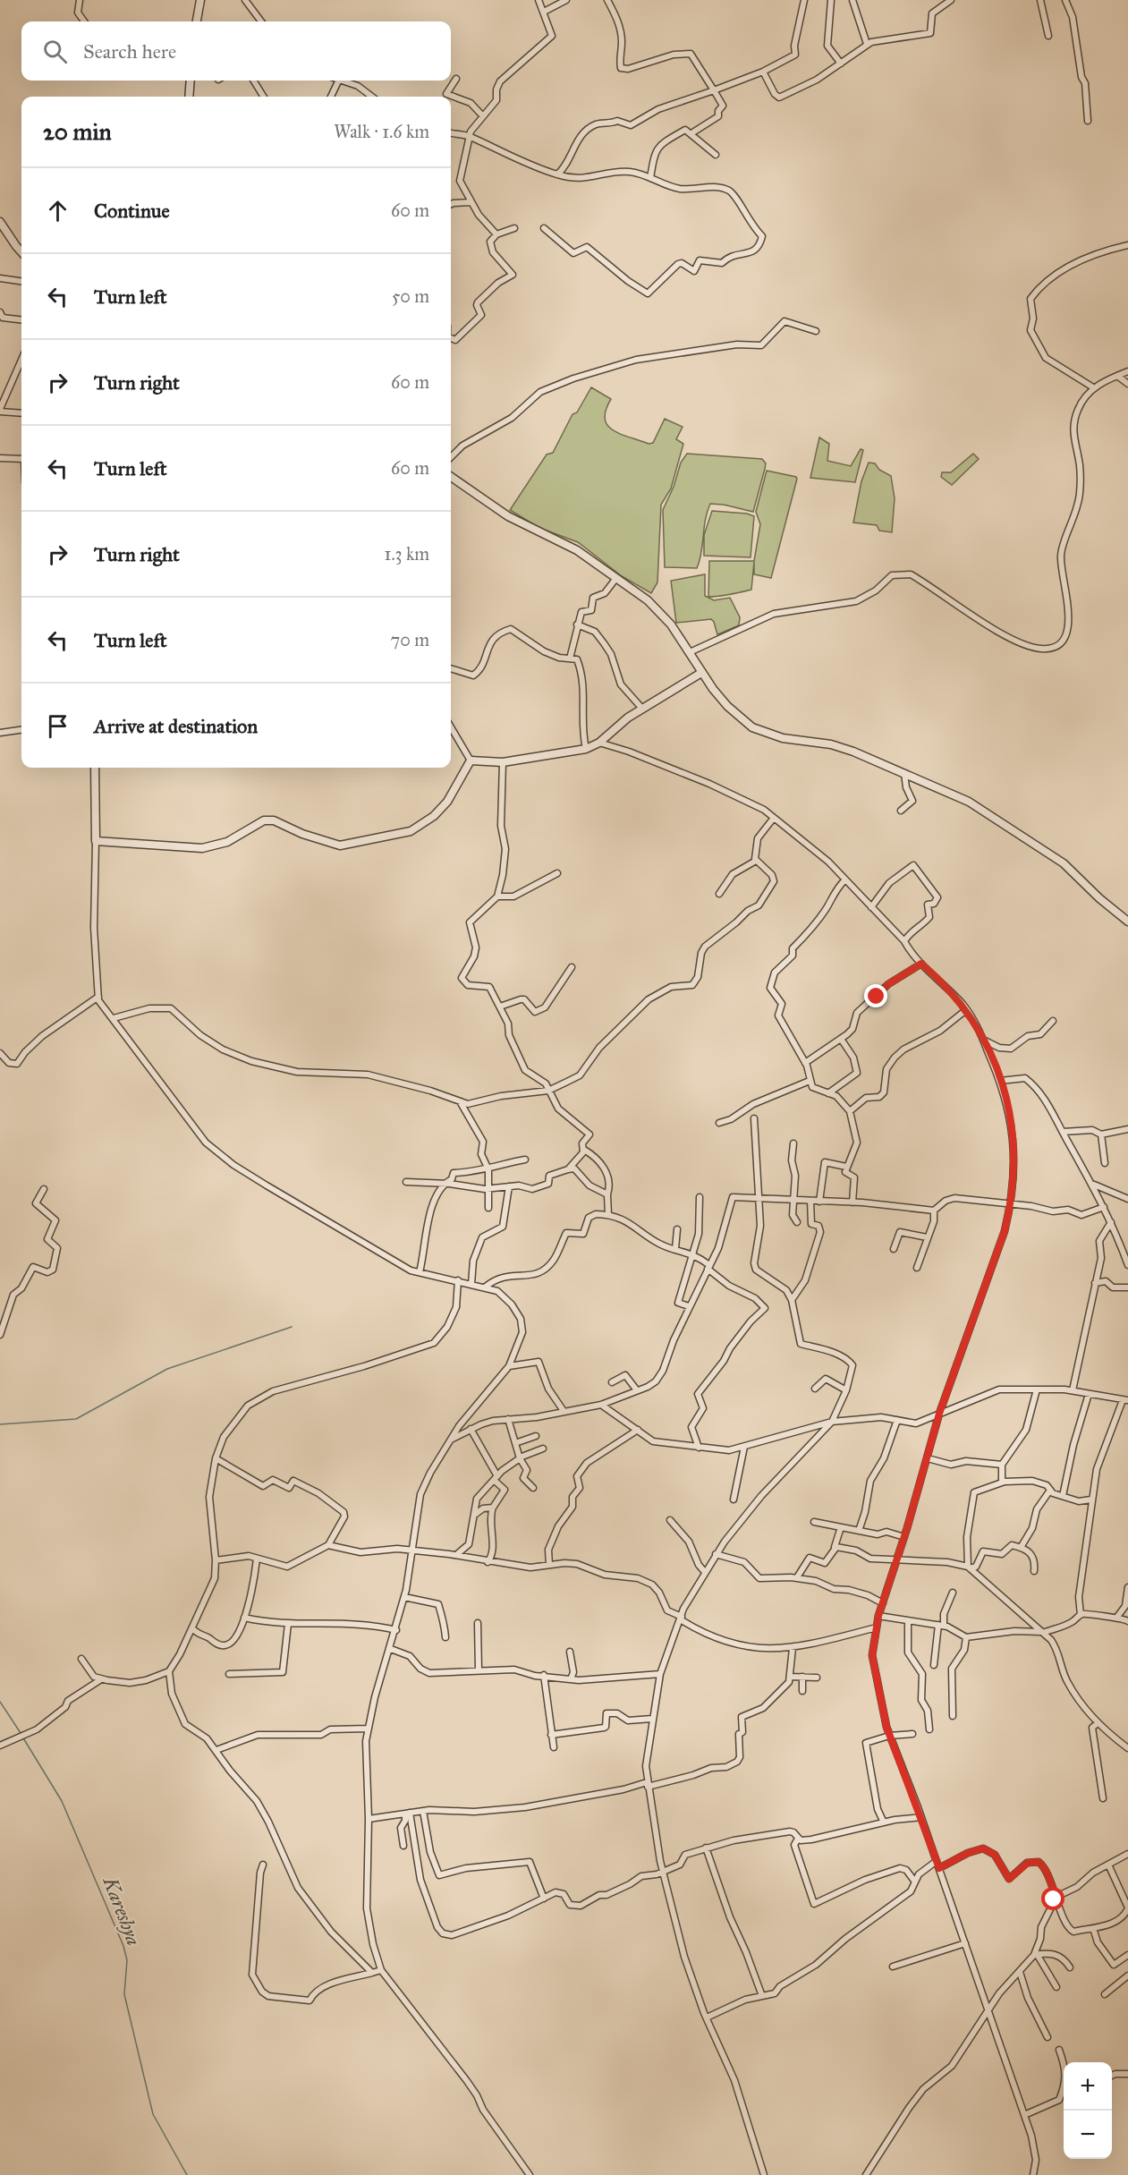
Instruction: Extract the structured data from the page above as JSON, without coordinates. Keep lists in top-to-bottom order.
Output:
{
  "water": ["Kareshya"],
  "page": {
    "search": "Search here",
    "heading": ["20 min", "Walk · 1.6 km"],
    "list": [
      ["Continue", "60 m"],
      ["Turn left", "50 m"],
      ["Turn right", "60 m"],
      ["Turn left", "60 m"],
      ["Turn right", "1.3 km"],
      ["Turn left", "70 m"],
      "Arrive at destination"
    ],
    "map_buttons": ["+", "−"]
  }
}
